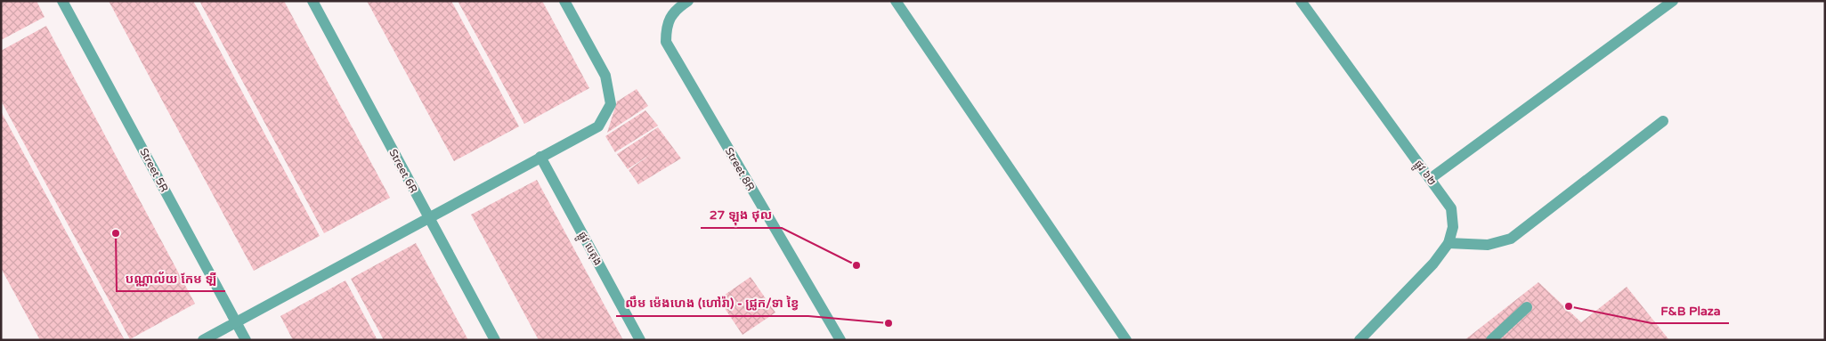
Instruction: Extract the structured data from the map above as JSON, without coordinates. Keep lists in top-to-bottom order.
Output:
{
  "streets": {
    "street": [
      "Street 8R",
      "Street 5R",
      "Street 6R",
      "ផ្លូវ ៦២",
      "ផ្លូវ បេតុង"
    ]
  },
  "places": [
    "បណ្ណាល័យ កែម ឡី",
    "27 ឡុង ថុល",
    "F&B Plaza",
    "លឹម ម៉េងហេង (ហៅរ៉ា) - ជ្រូក/ទា ខ្វៃ"
  ]
}
